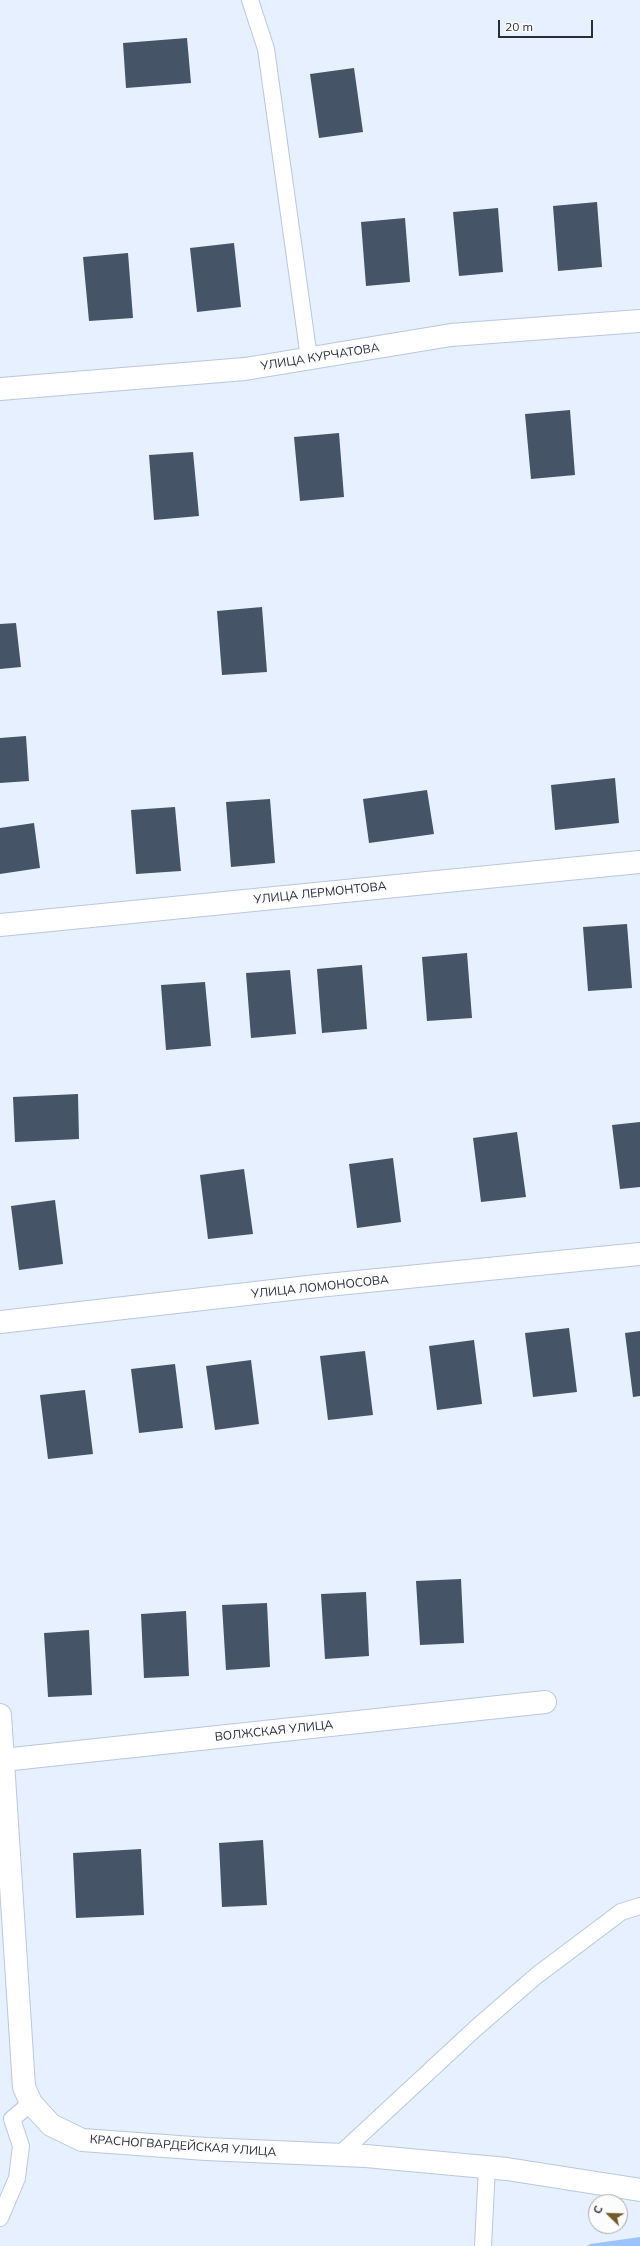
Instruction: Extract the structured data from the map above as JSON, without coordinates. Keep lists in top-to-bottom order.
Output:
{
  "streets": {
    "street": [
      "УЛИЦА КУРЧАТОВА",
      "УЛИЦА ЛЕРМОНТОВА",
      "УЛИЦА ЛОМОНОСОВА",
      "ВОЛЖСКАЯ УЛИЦА",
      "КРАСНОГВАРДЕЙСКАЯ УЛИЦА"
    ]
  },
  "crossings": [
    ["ВОЛЖСКАЯ УЛИЦА", "КРАСНОГВАРДЕЙСКАЯ УЛИЦА"]
  ],
  "scale_bar": "20 m",
  "north": "top left"
}
